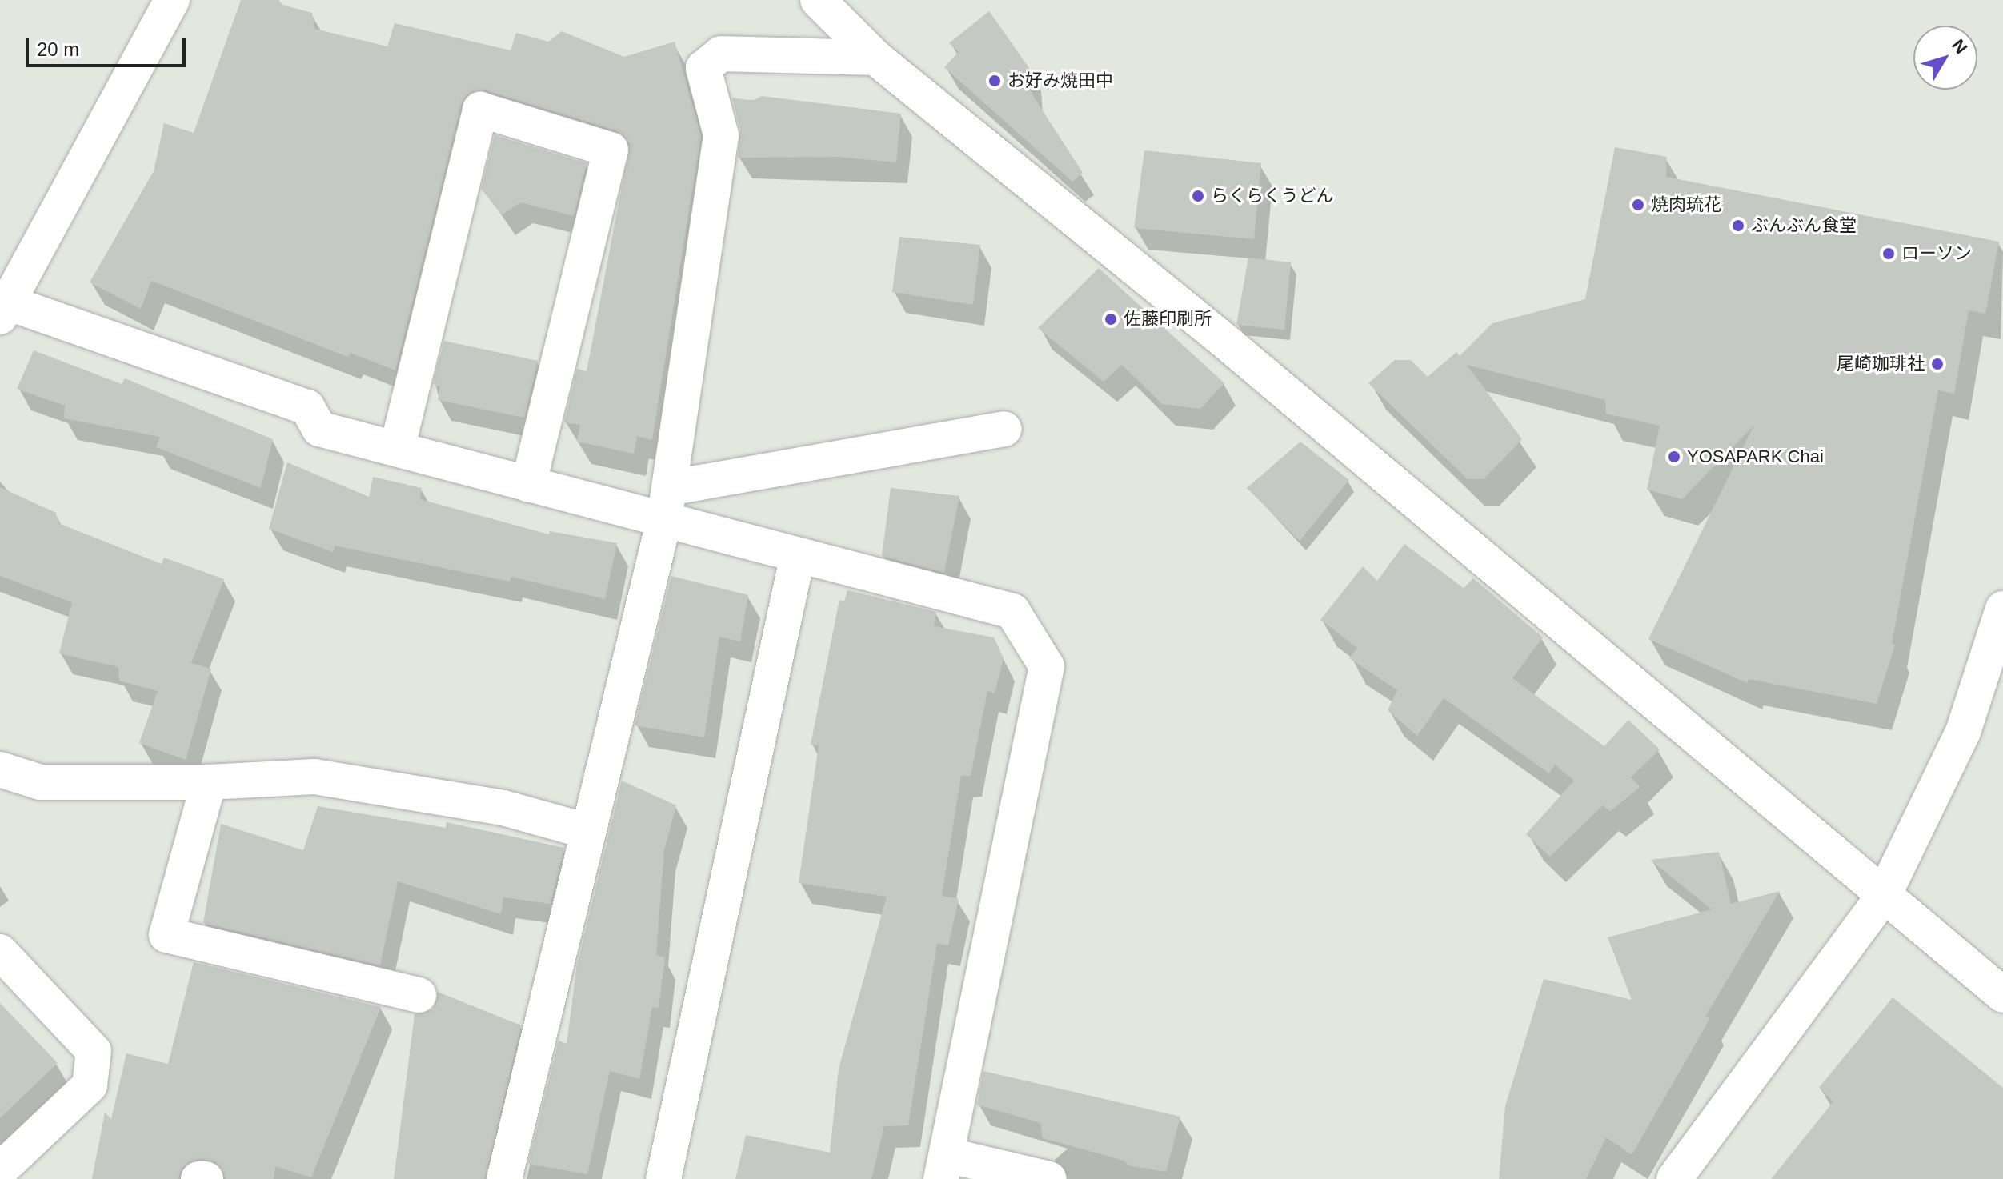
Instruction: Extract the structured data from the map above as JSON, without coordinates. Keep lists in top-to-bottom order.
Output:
{
  "places": [
    "お好み焼田中",
    "らくらくうどん",
    "焼肉琉花",
    "ぶんぶん食堂",
    "ローソン",
    "佐藤印刷所",
    "尾崎珈琲社",
    "YOSAPARK Chai"
  ],
  "scale_bar": "20 m",
  "north": "top right"
}
